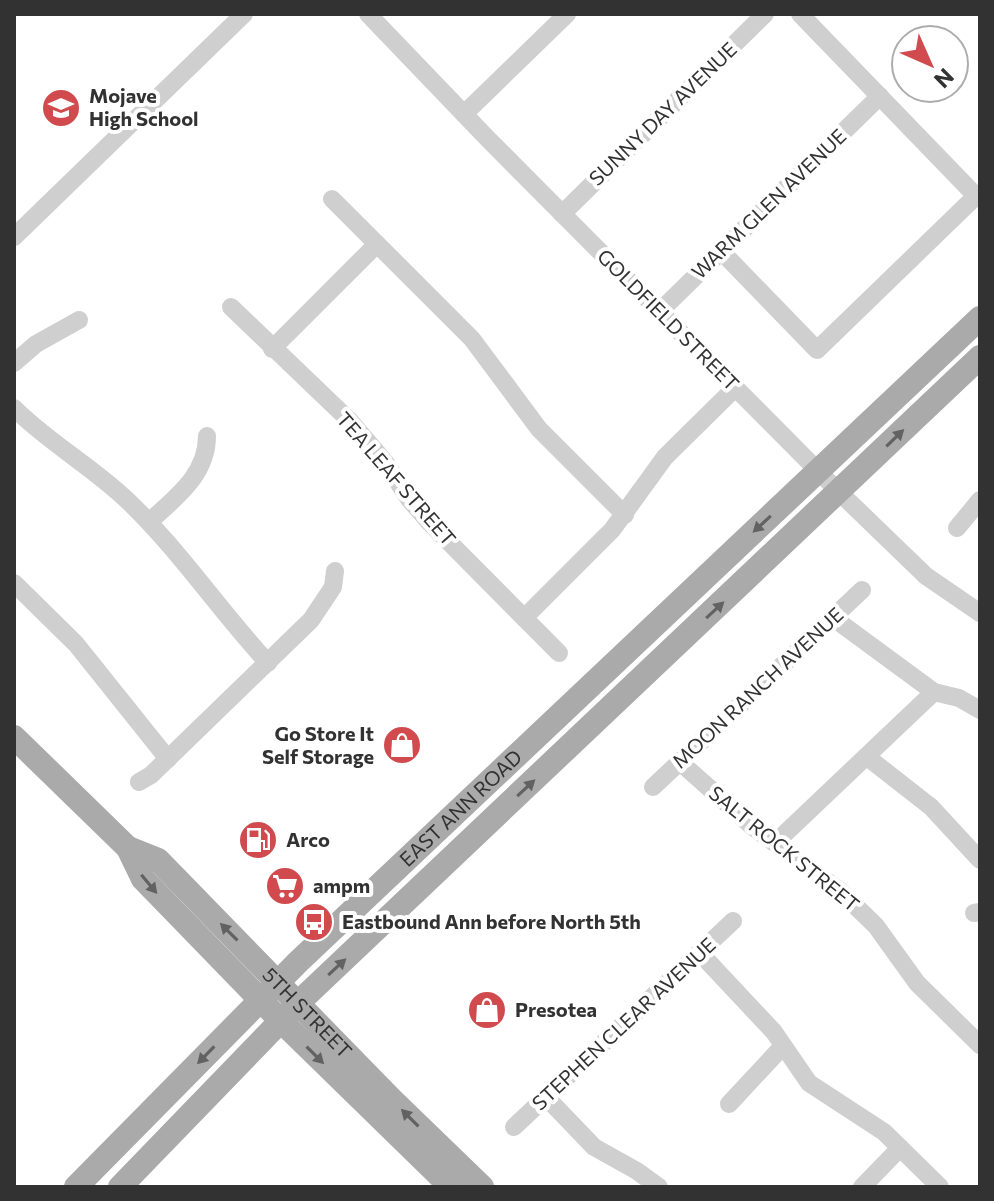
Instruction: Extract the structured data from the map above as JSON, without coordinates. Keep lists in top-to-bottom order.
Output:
{
  "streets": {
    "main road": ["EAST ANN ROAD", "5TH STREET"],
    "street": [
      "SUNNY DAY AVENUE",
      "WARM GLEN AVENUE",
      "GOLDFIELD STREET",
      "TEA LEAF STREET",
      "MOON RANCH AVENUE",
      "SALT ROCK STREET",
      "STEPHEN CLEAR AVENUE"
    ]
  },
  "crossings": [
    ["SUNNY DAY AVENUE", "GOLDFIELD STREET"],
    ["WARM GLEN AVENUE", "GOLDFIELD STREET"],
    ["GOLDFIELD STREET", "EAST ANN ROAD"],
    ["MOON RANCH AVENUE", "SALT ROCK STREET"],
    ["EAST ANN ROAD", "5TH STREET"]
  ],
  "places": {
    "school or university": ["Mojave High School"],
    "shop": ["Go Store It Self Storage", "Presotea"],
    "fuel station": ["Arco"],
    "supermarket": ["ampm"],
    "bus stop": ["Eastbound Ann before North 5th"]
  },
  "north": "bottom right"
}
